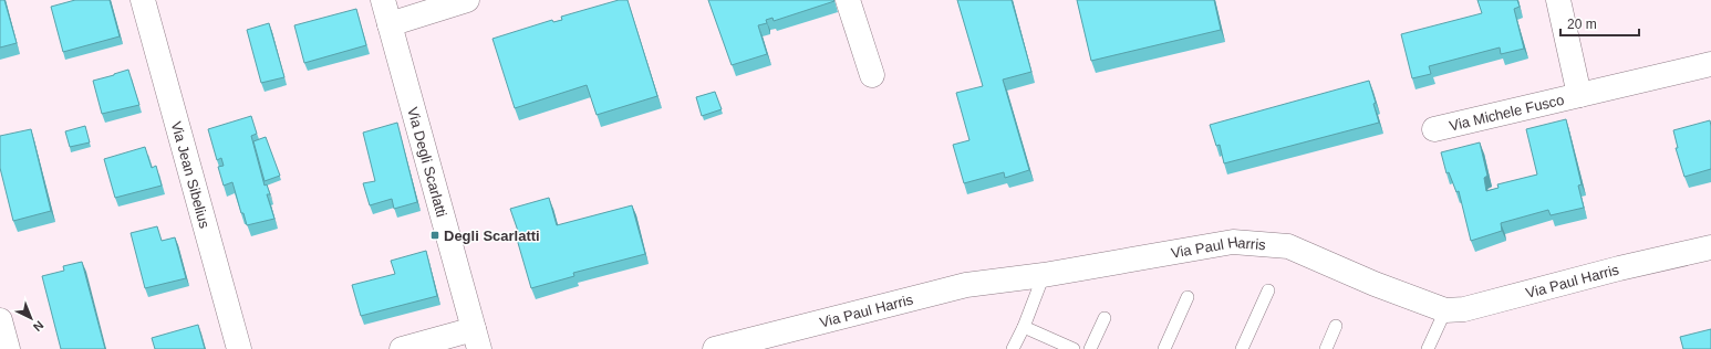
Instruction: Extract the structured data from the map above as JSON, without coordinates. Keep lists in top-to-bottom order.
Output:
{
  "streets": {
    "street": [
      "Via Michele Fusco",
      "Via Degli Scarlatti",
      "Via Jean Sibelius",
      "Via Paul Harris"
    ]
  },
  "places": {
    "transit": ["Degli Scarlatti"]
  },
  "scale_bar": "20 m",
  "north": "bottom right"
}
